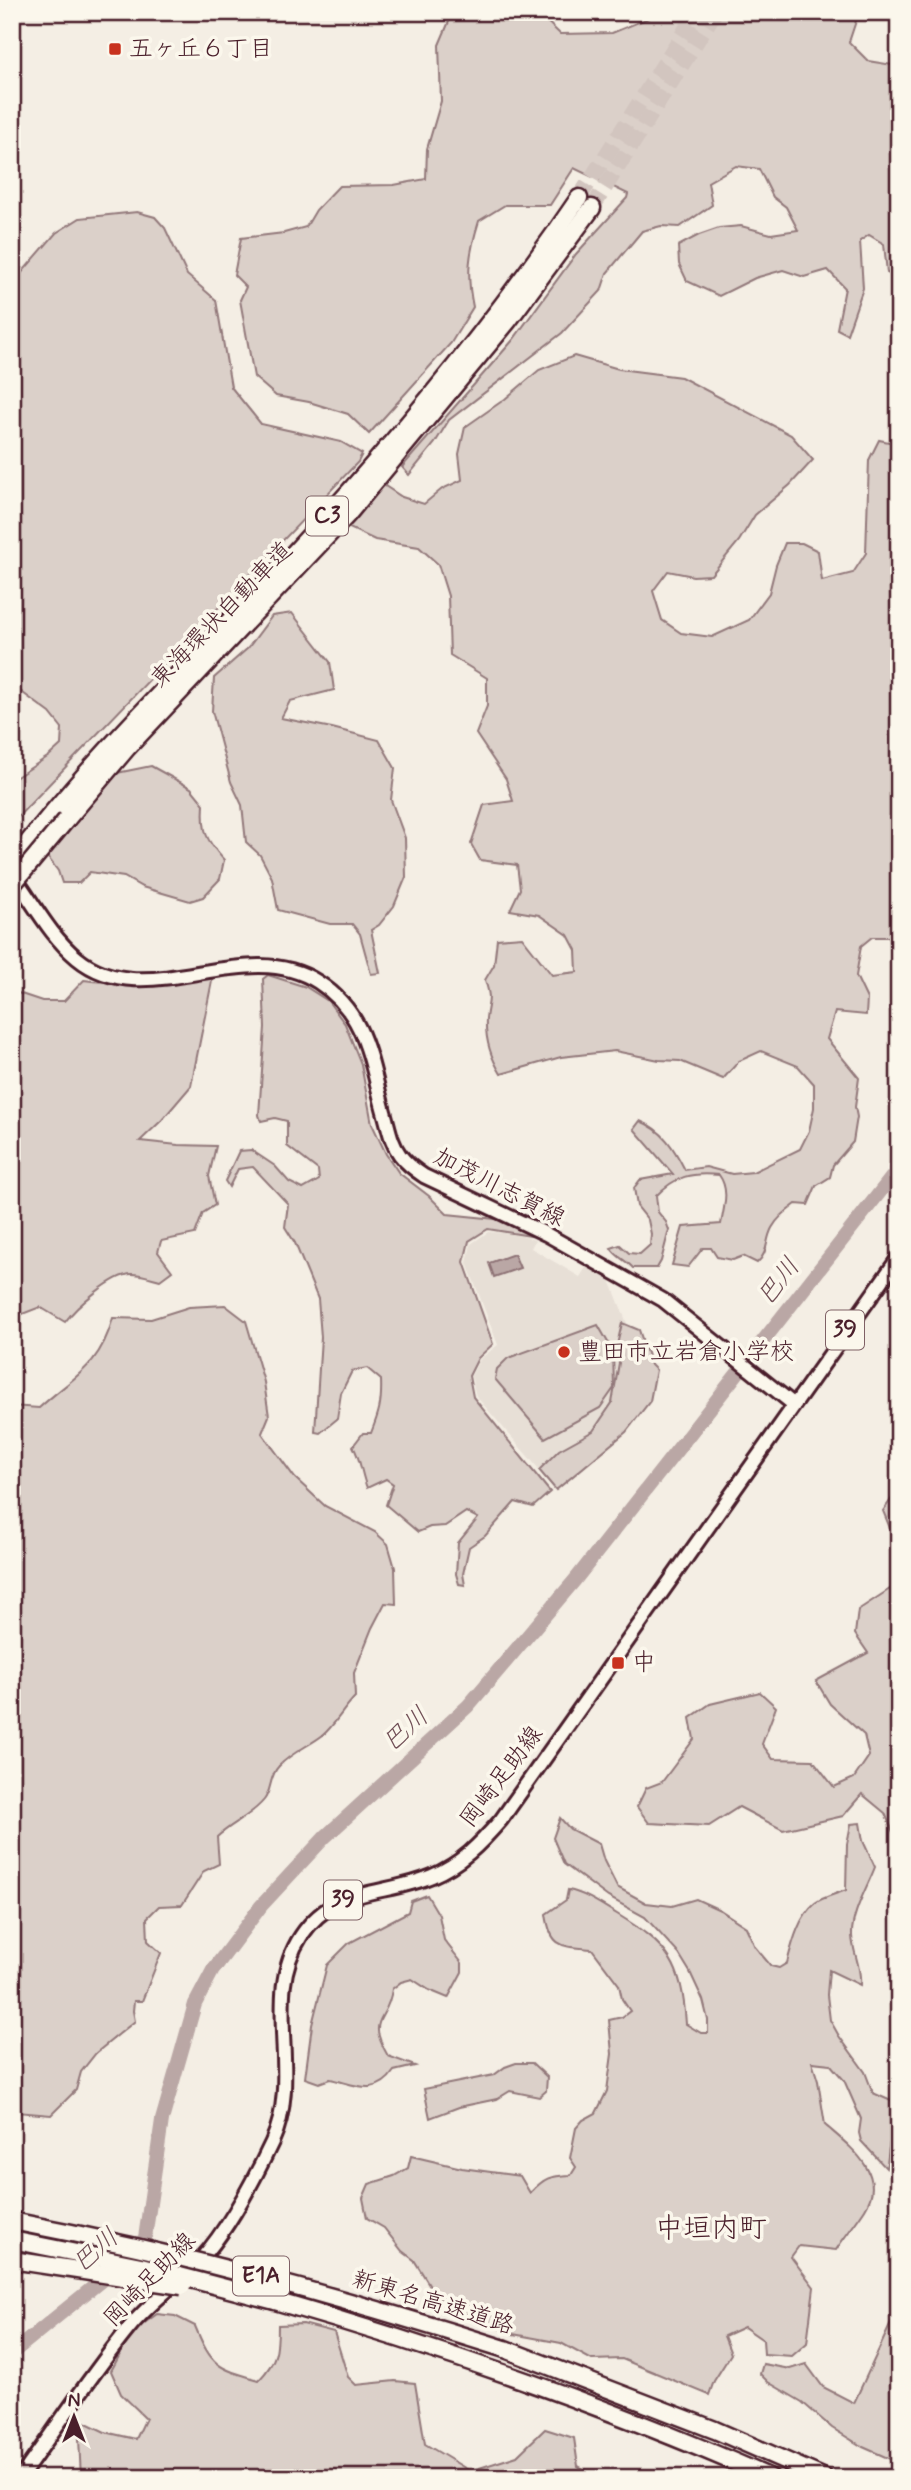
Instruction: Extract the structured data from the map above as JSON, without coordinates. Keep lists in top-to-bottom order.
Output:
{
  "streets": {
    "highway": [
      "C3",
      "東海環状自動車道",
      "E1A",
      "新東名高速道路"
    ],
    "main road": ["加茂川志賀線", "39", "岡崎足助線"]
  },
  "crossings": [
    ["加茂川志賀線", "岡崎足助線"]
  ],
  "districts": ["中垣内町"],
  "water": ["巴川"],
  "places": {
    "transit": ["五ヶ丘６丁目", "中"],
    "other": ["豊田市立岩倉小学校"]
  },
  "north": "top"
}
